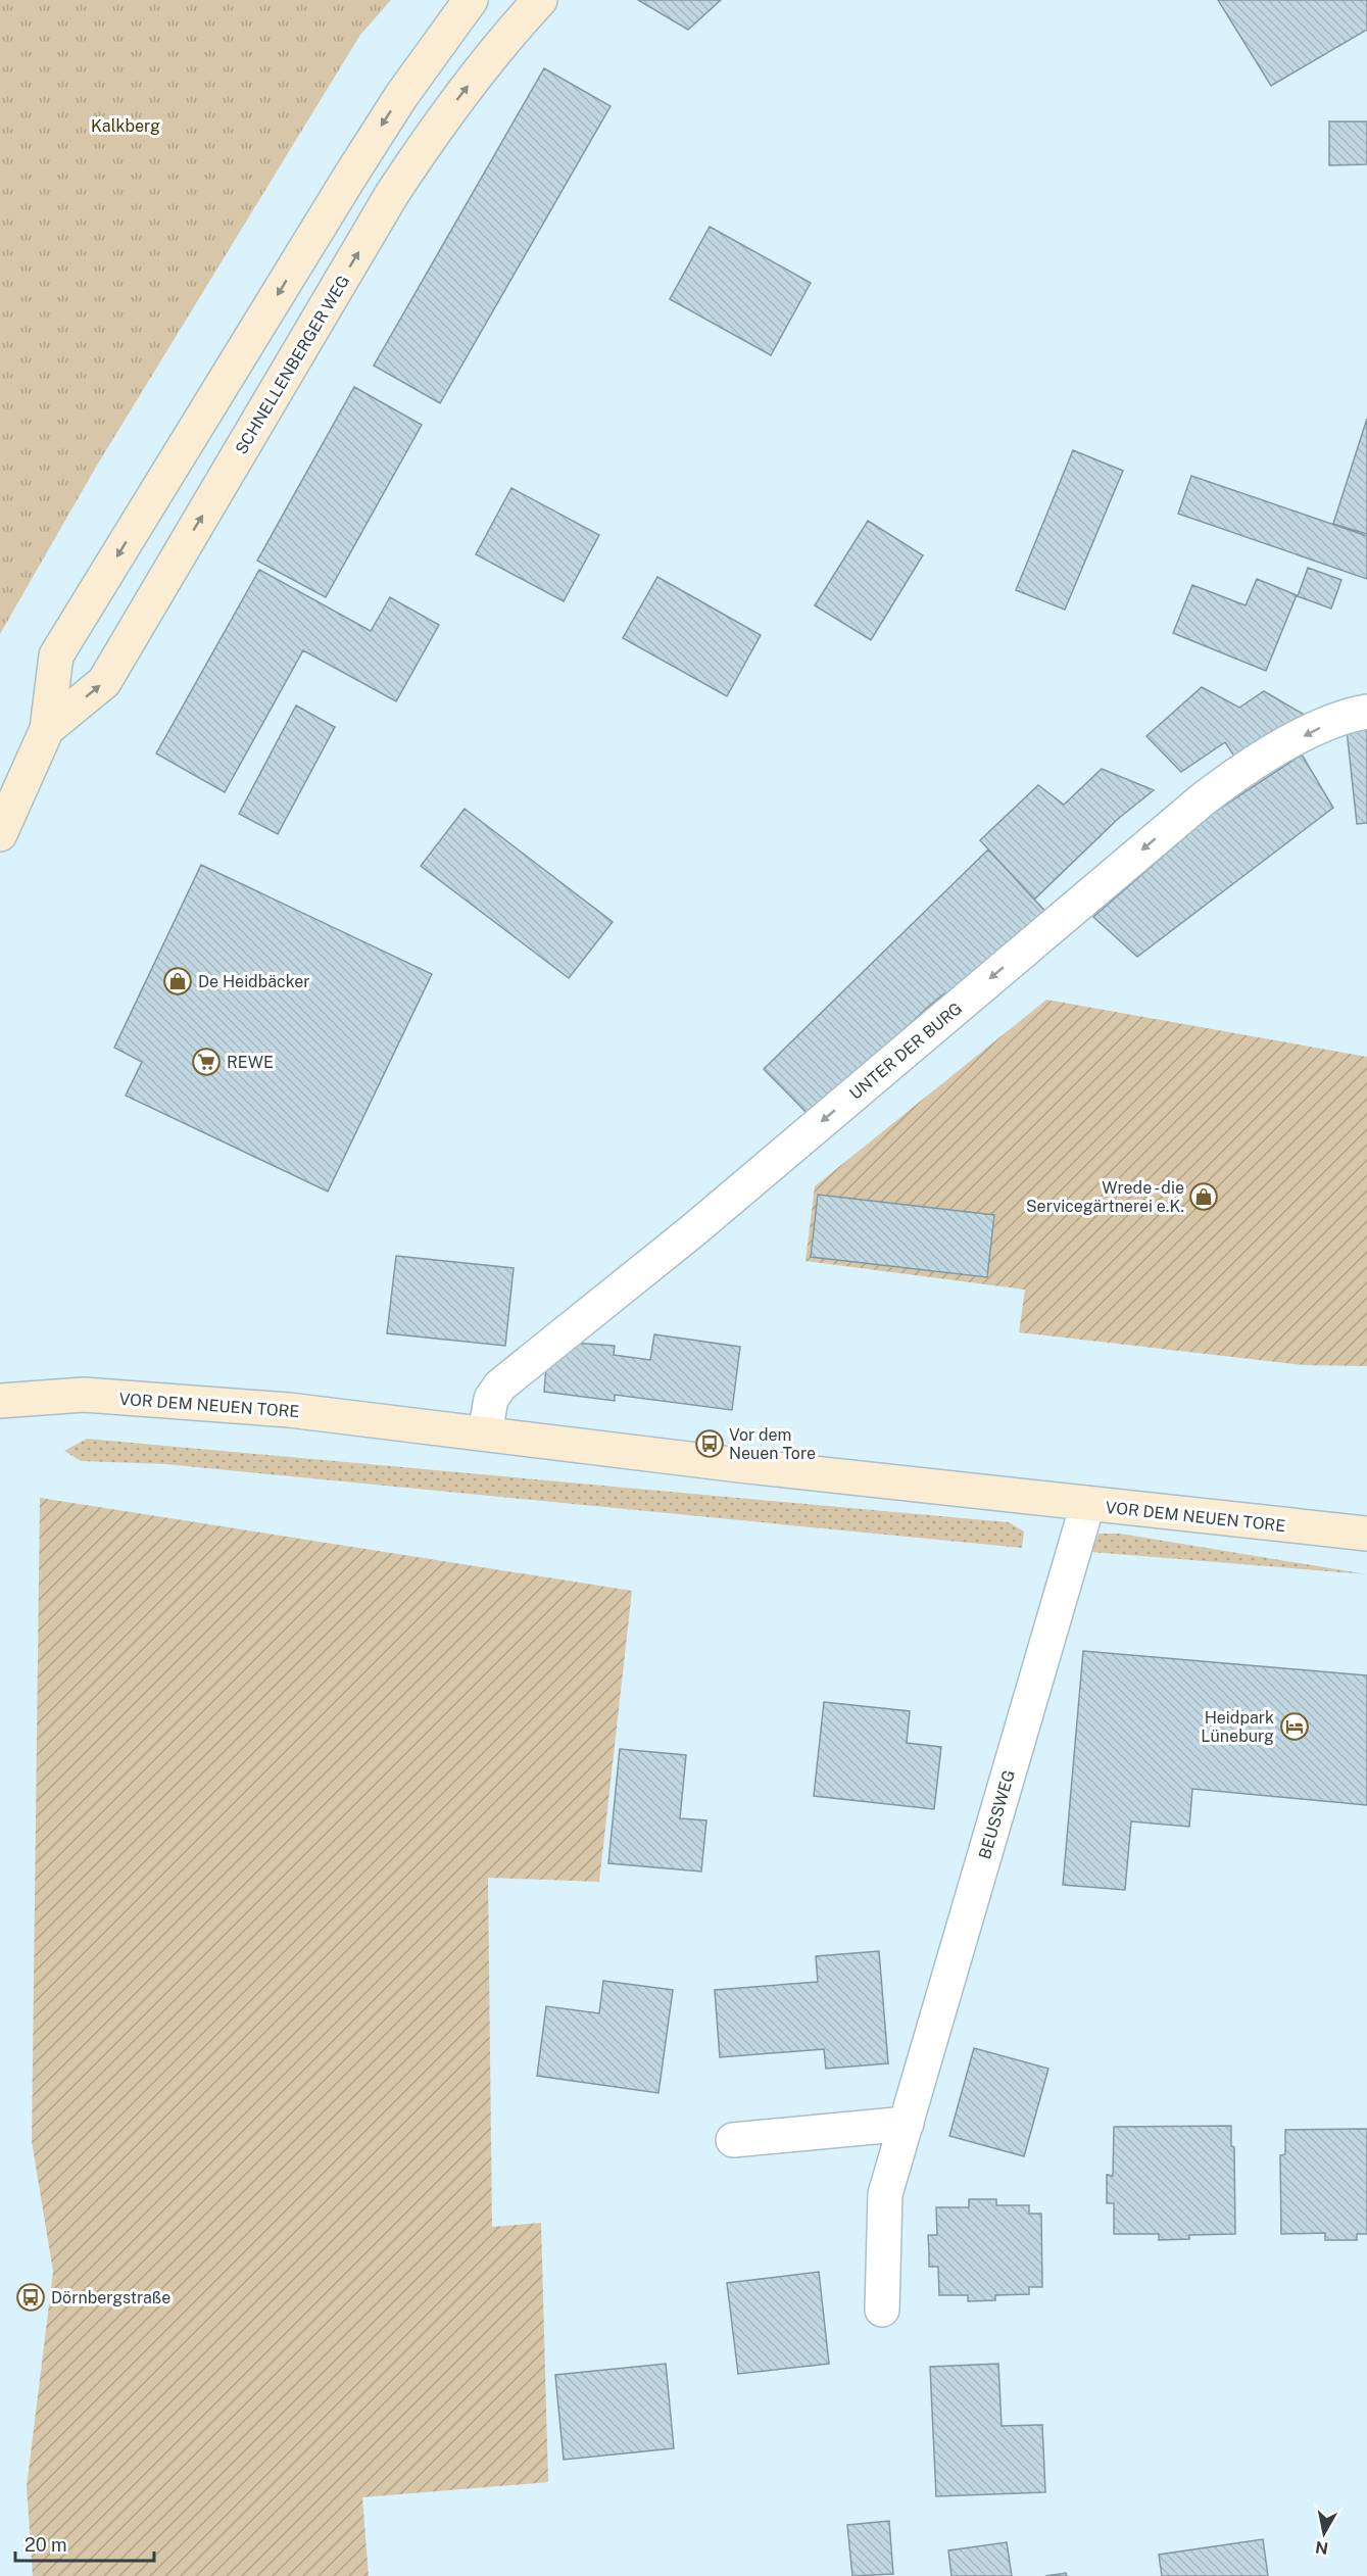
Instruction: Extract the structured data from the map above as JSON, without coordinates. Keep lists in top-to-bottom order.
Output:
{
  "streets": {
    "main road": ["SCHNELLENBERGER WEG", "VOR DEM NEUEN TORE"],
    "street": ["UNTER DER BURG", "BEUSSWEG"]
  },
  "crossings": [
    ["UNTER DER BURG", "VOR DEM NEUEN TORE"],
    ["VOR DEM NEUEN TORE", "BEUSSWEG"]
  ],
  "one_way": ["UNTER DER BURG"],
  "parks": ["Kalkberg"],
  "places": {
    "shop": ["De Heidbäcker", "Wrede - die Servicegärtnerei e.K."],
    "supermarket": ["REWE"],
    "bus stop": ["Vor dem Neuen Tore", "Dörnbergstraße"],
    "hotel": ["Heidpark Lüneburg"]
  },
  "scale_bar": "20 m",
  "north": "bottom"
}
